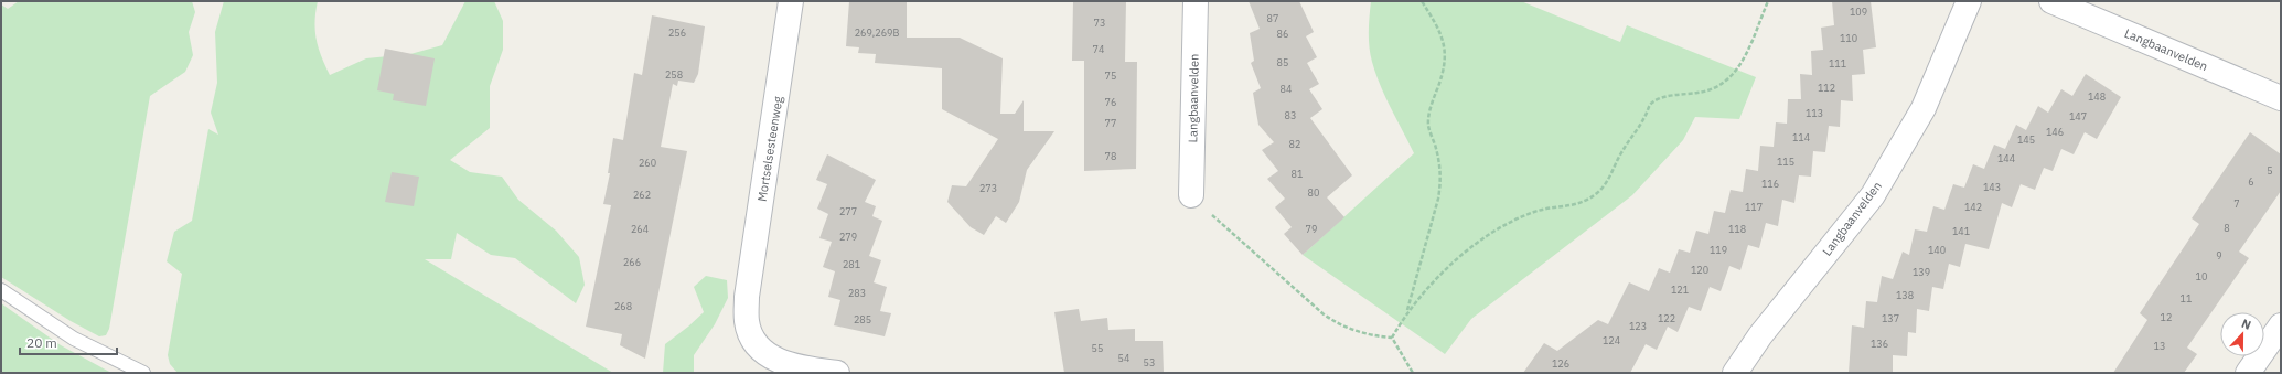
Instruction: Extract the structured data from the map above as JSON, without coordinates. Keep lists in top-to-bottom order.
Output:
{
  "streets": {
    "street": ["Langbaanvelden", "Mortselsesteenweg"]
  },
  "house_numbers": [
    "109",
    "87",
    "73",
    "256",
    "269,269B",
    "86",
    "110",
    "74",
    "85",
    "111",
    "258",
    "75",
    "112",
    "84",
    "148",
    "76",
    "113",
    "83",
    "147",
    "77",
    "146",
    "114",
    "145",
    "82",
    "78",
    "144",
    "115",
    "260",
    "5",
    "81",
    "6",
    "116",
    "143",
    "273",
    "80",
    "262",
    "7",
    "117",
    "142",
    "277",
    "8",
    "264",
    "79",
    "118",
    "141",
    "279",
    "119",
    "140",
    "9",
    "266",
    "281",
    "120",
    "139",
    "10",
    "121",
    "283",
    "138",
    "11",
    "268",
    "12",
    "122",
    "137",
    "285",
    "123",
    "124",
    "136",
    "13",
    "55",
    "54",
    "53",
    "126"
  ],
  "scale_bar": "20 m",
  "north": "top"
}
